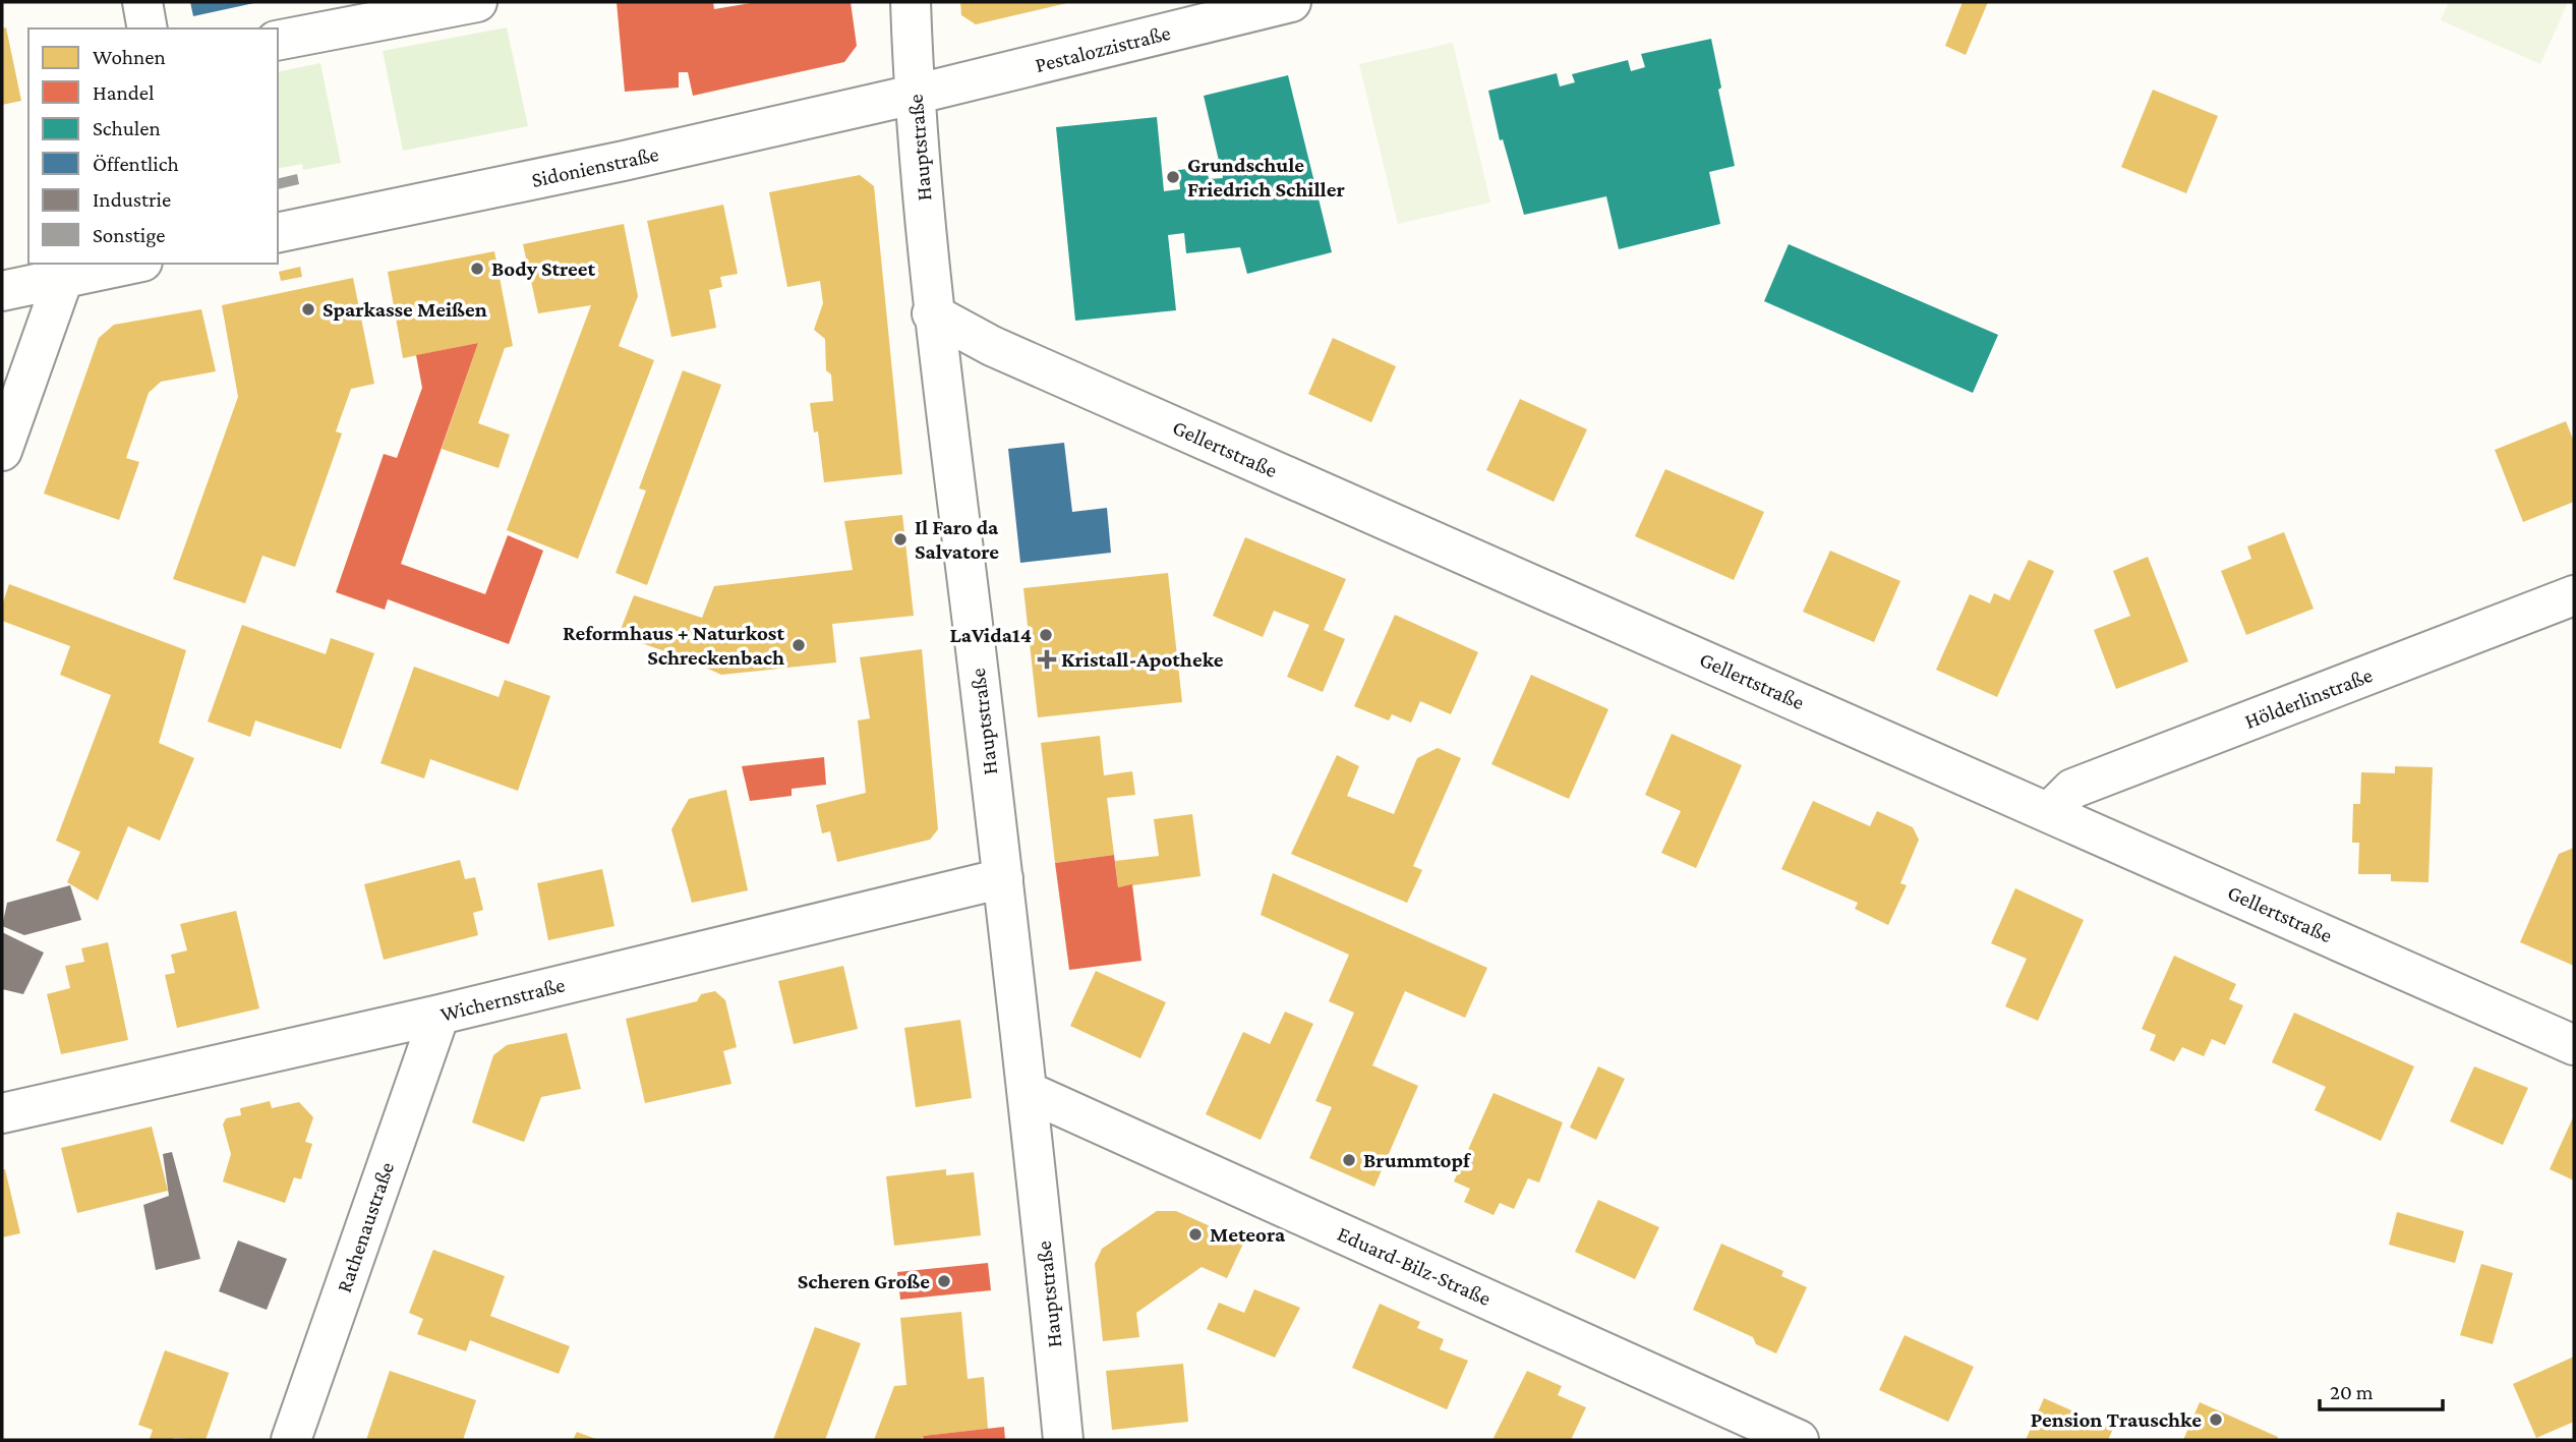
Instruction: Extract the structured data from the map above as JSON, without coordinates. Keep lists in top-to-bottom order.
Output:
{
  "streets": {
    "street": [
      "Pestalozzistraße",
      "Hauptstraße",
      "Sidonienstraße",
      "Gellertstraße",
      "Hölderlinstraße",
      "Wichernstraße",
      "Rathenaustraße",
      "Eduard-Bilz-Straße"
    ]
  },
  "crossings": [
    ["Pestalozzistraße", "Hauptstraße"],
    ["Pestalozzistraße", "Sidonienstraße"],
    ["Hauptstraße", "Sidonienstraße"],
    ["Hauptstraße", "Gellertstraße"],
    ["Hauptstraße", "Wichernstraße"],
    ["Hauptstraße", "Eduard-Bilz-Straße"],
    ["Gellertstraße", "Hölderlinstraße"],
    ["Wichernstraße", "Rathenaustraße"]
  ],
  "places": {
    "other": [
      "Grundschule Friedrich Schiller",
      "Body Street",
      "Sparkasse Meißen",
      "Il Faro da Salvatore",
      "LaVida14",
      "Reformhaus + Naturkost Schreckenbach",
      "Brummtopf",
      "Meteora",
      "Scheren Große",
      "Pension Trauschke"
    ],
    "health": ["Kristall-Apotheke"]
  },
  "legend": [
    "Wohnen",
    "Handel",
    "Schulen",
    "Öffentlich",
    "Industrie",
    "Sonstige"
  ],
  "scale_bar": "20 m"
}
